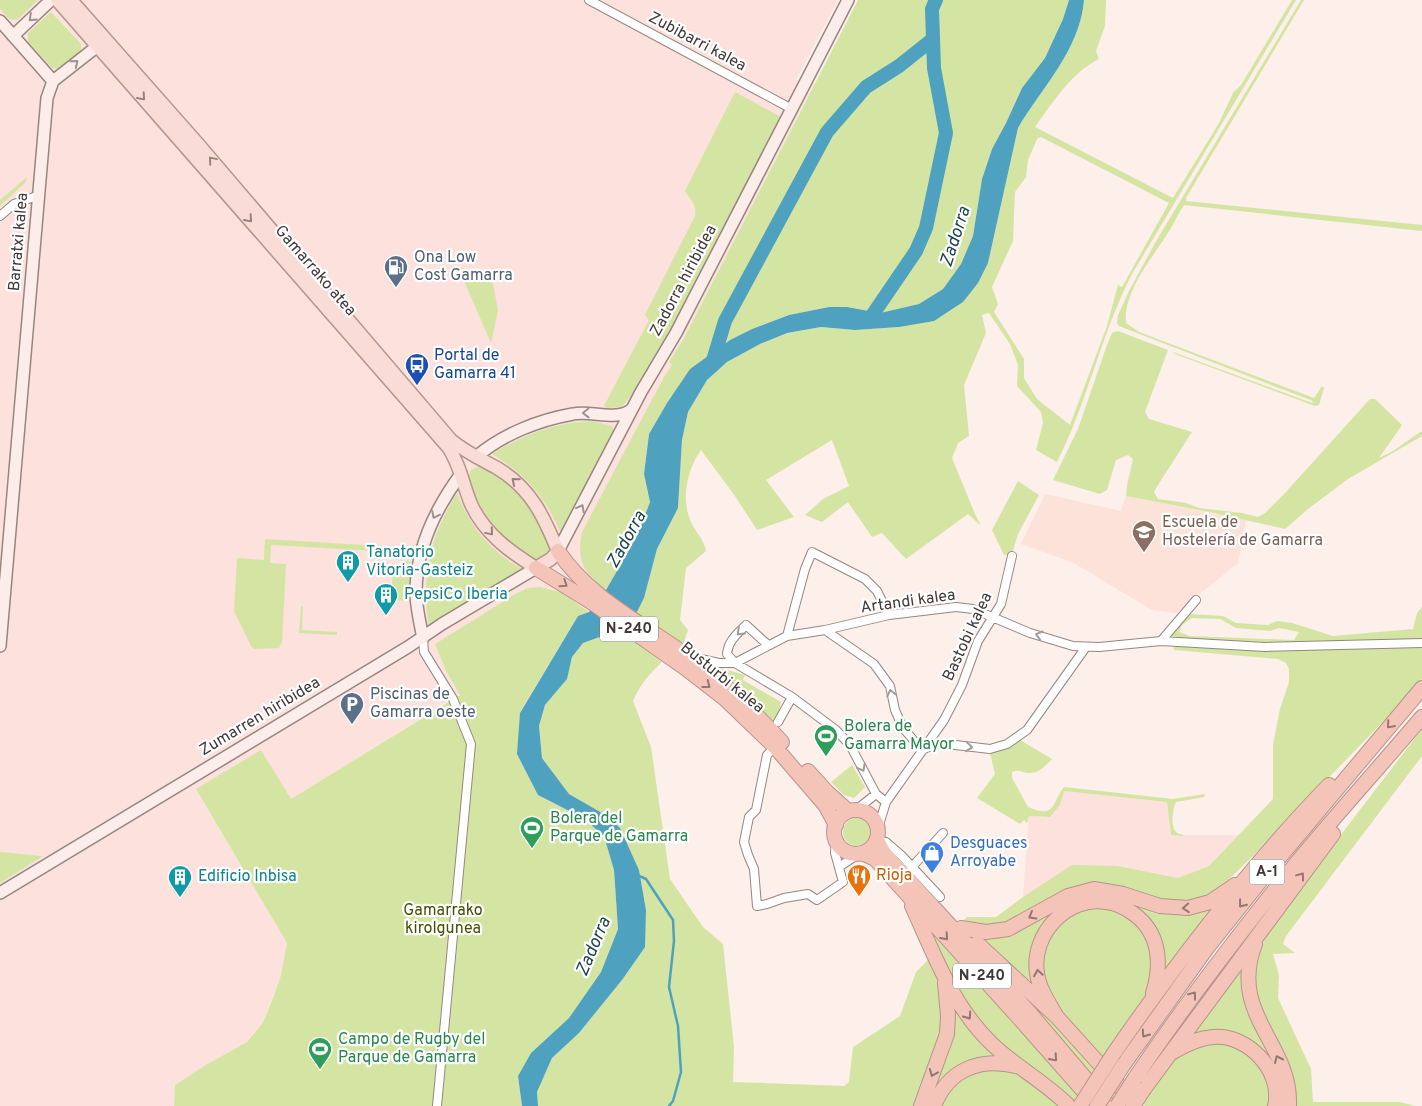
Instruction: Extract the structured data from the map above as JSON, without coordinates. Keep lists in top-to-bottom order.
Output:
{
  "streets": {
    "highway": ["N-240", "Busturbi kalea", "A-1"],
    "main road": ["Gamarrako atea", "Zadorra hiribidea"],
    "street": [
      "Zubibarri kalea",
      "Barratxi kalea",
      "Artandi kalea",
      "Bastobi kalea",
      "Zumarren hiribidea"
    ]
  },
  "crossings": [
    ["Zubibarri kalea", "Zadorra hiribidea"],
    ["Gamarrako atea", "Zadorra hiribidea"],
    ["Gamarrako atea", "Busturbi kalea"],
    ["Gamarrako atea", "Zumarren hiribidea"],
    ["Zadorra hiribidea", "Busturbi kalea"],
    ["Zadorra hiribidea", "Zumarren hiribidea"],
    ["Artandi kalea", "Bastobi kalea"],
    ["N-240", "Bastobi kalea"],
    ["N-240", "Busturbi kalea"],
    ["N-240", "A-1"],
    ["Bastobi kalea", "Busturbi kalea"],
    ["Busturbi kalea", "Zumarren hiribidea"]
  ],
  "water": ["Zadorra"],
  "parks": ["Gamarrako kirolgunea"],
  "places": {
    "fuel station": ["Ona Low Cost Gamarra"],
    "bus stop": ["Portal de Gamarra 41"],
    "school or university": ["Escuela de Hostelería de Gamarra"],
    "building": ["Tanatorio Vitoria-Gasteiz", "PepsiCo Iberia", "Edificio Inbisa"],
    "parking": ["Piscinas de Gamarra oeste"],
    "sports": ["Bolera de Gamarra Mayor", "Bolera del Parque de Gamarra", "Campo de Rugby del Parque de Gamarra"],
    "shop": ["Desguaces Arroyabe"],
    "restaurant": ["Rioja"]
  }
}
